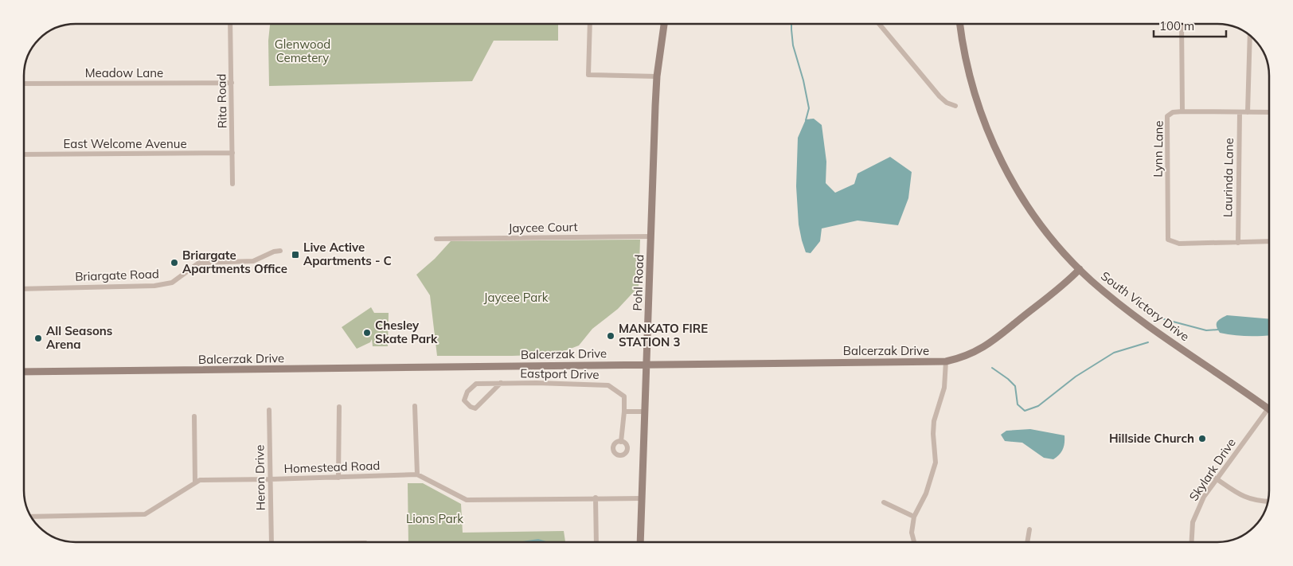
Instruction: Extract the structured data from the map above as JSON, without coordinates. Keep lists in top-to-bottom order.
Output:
{
  "streets": {
    "street": [
      "Meadow Lane",
      "Rita Road",
      "East Welcome Avenue",
      "Lynn Lane",
      "Laurinda Lane",
      "Jaycee Court",
      "Briargate Road",
      "Pohl Road",
      "South Victory Drive",
      "Balcerzak Drive",
      "Eastport Drive",
      "Homestead Road",
      "Skylark Drive",
      "Heron Drive"
    ]
  },
  "crossings": [
    ["Meadow Lane", "Rita Road"],
    ["Rita Road", "East Welcome Avenue"],
    ["Lynn Lane", "Laurinda Lane"],
    ["Jaycee Court", "Pohl Road"],
    ["Pohl Road", "Balcerzak Drive"],
    ["Pohl Road", "Homestead Road"],
    ["South Victory Drive", "Balcerzak Drive"],
    ["Homestead Road", "Heron Drive"]
  ],
  "parks": ["Glenwood Cemetery", "Jaycee Park", "Lions Park"],
  "places": {
    "transit": ["Live Active Apartments - C"],
    "other": [
      "Briargate Apartments Office",
      "Chesley Skate Park",
      "MANKATO FIRE STATION 3",
      "All Seasons Arena",
      "Hillside Church"
    ]
  },
  "scale_bar": "100 m"
}
